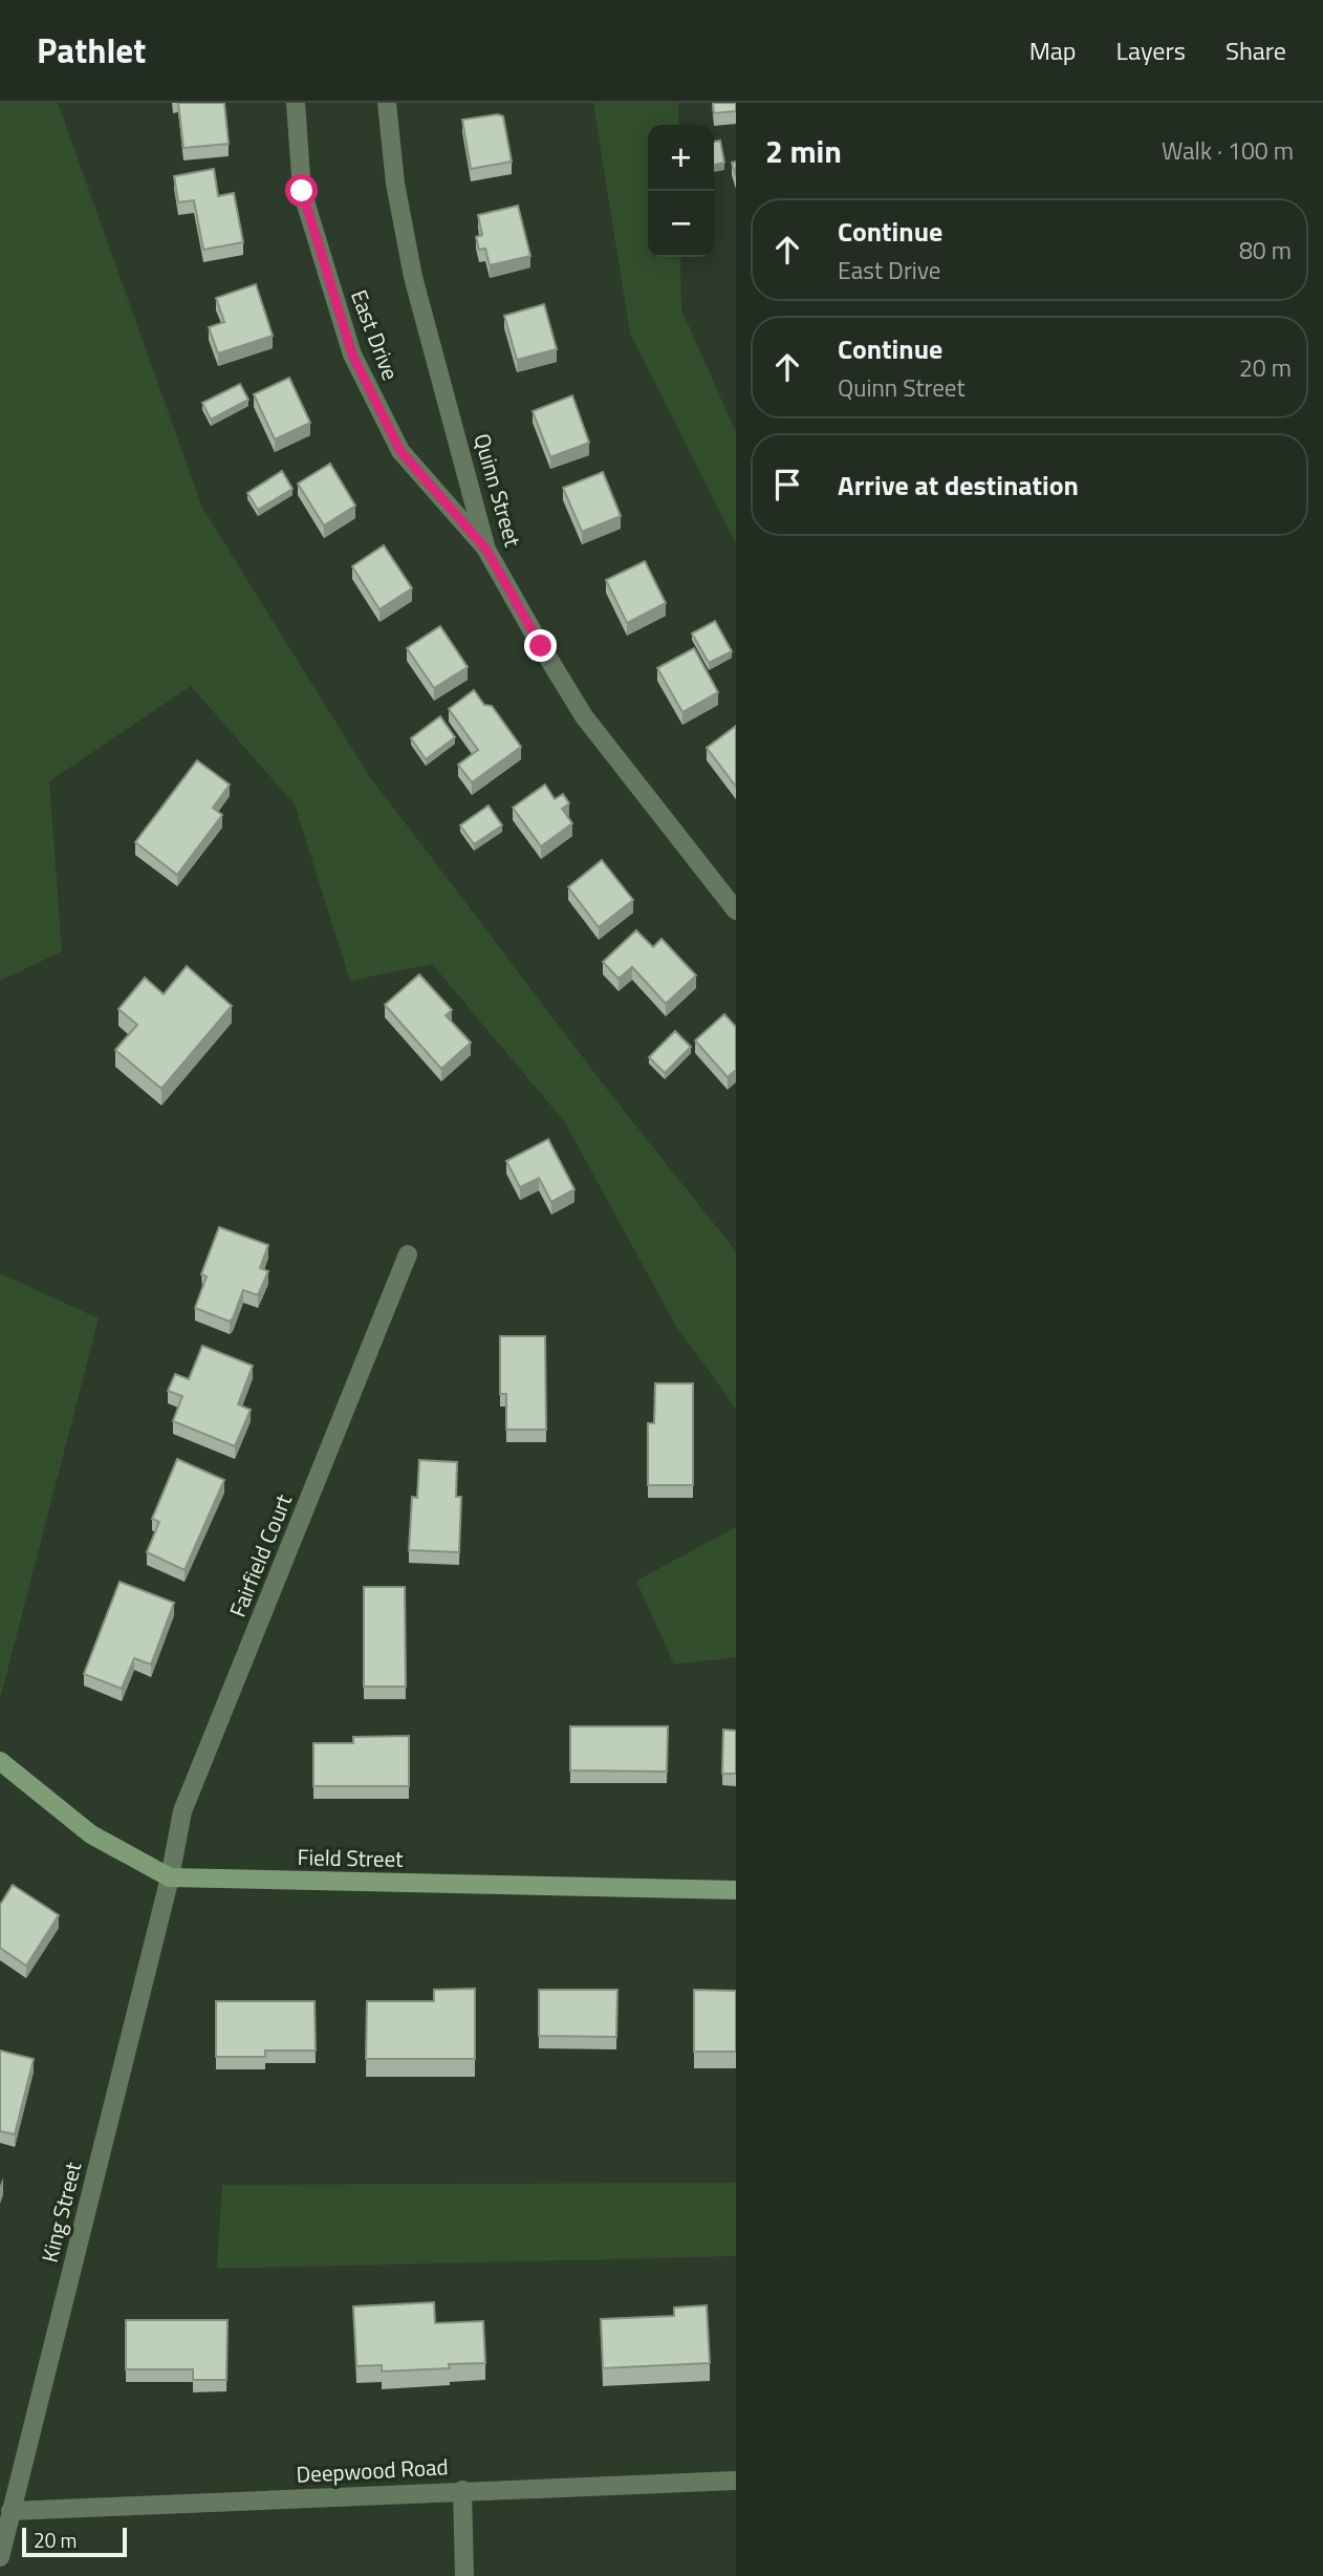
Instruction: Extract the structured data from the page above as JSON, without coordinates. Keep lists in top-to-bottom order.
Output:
{
  "streets": {
    "street": [
      "East Drive",
      "Quinn Street",
      "Fairfield Court",
      "Field Street",
      "King Street",
      "Deepwood Road"
    ]
  },
  "crossings": [
    ["East Drive", "Quinn Street"],
    ["Fairfield Court", "Field Street"],
    ["Fairfield Court", "King Street"],
    ["Field Street", "King Street"],
    ["King Street", "Deepwood Road"]
  ],
  "scale_bar": "20 m",
  "page": {
    "header": "Pathlet",
    "nav": ["Map", "Layers", "Share"],
    "heading": ["2 min", "Walk · 100 m"],
    "map_buttons": ["+", "−"],
    "list": [
      ["Continue", "East Drive", "80 m"],
      ["Continue", "Quinn Street", "20 m"],
      "Arrive at destination"
    ],
    "scale": "20 m"
  }
}
